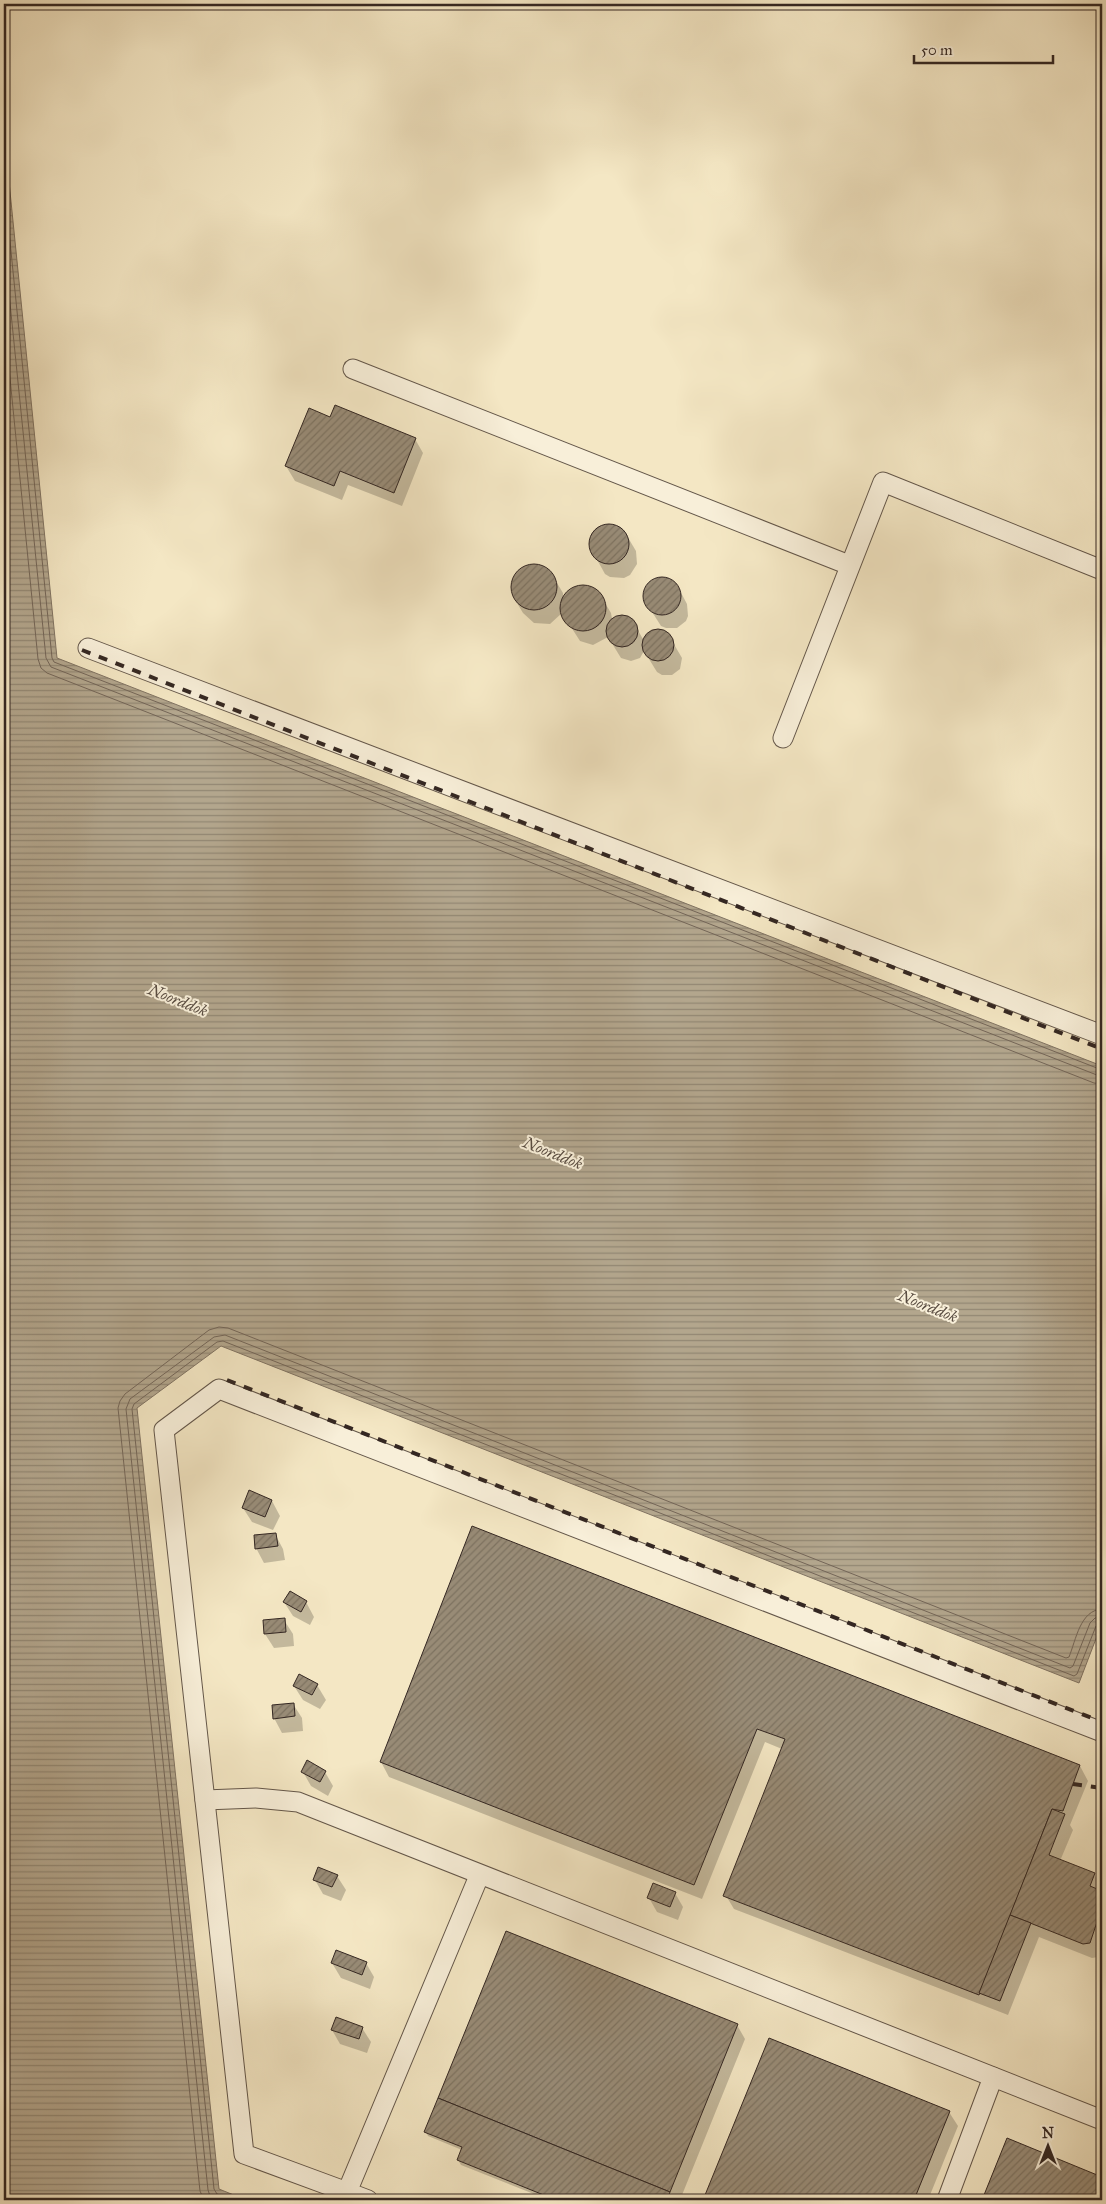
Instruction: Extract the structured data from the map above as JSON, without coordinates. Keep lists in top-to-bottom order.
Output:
{
  "water": ["Noorddok"],
  "scale_bar": "50 m",
  "north": "top"
}
